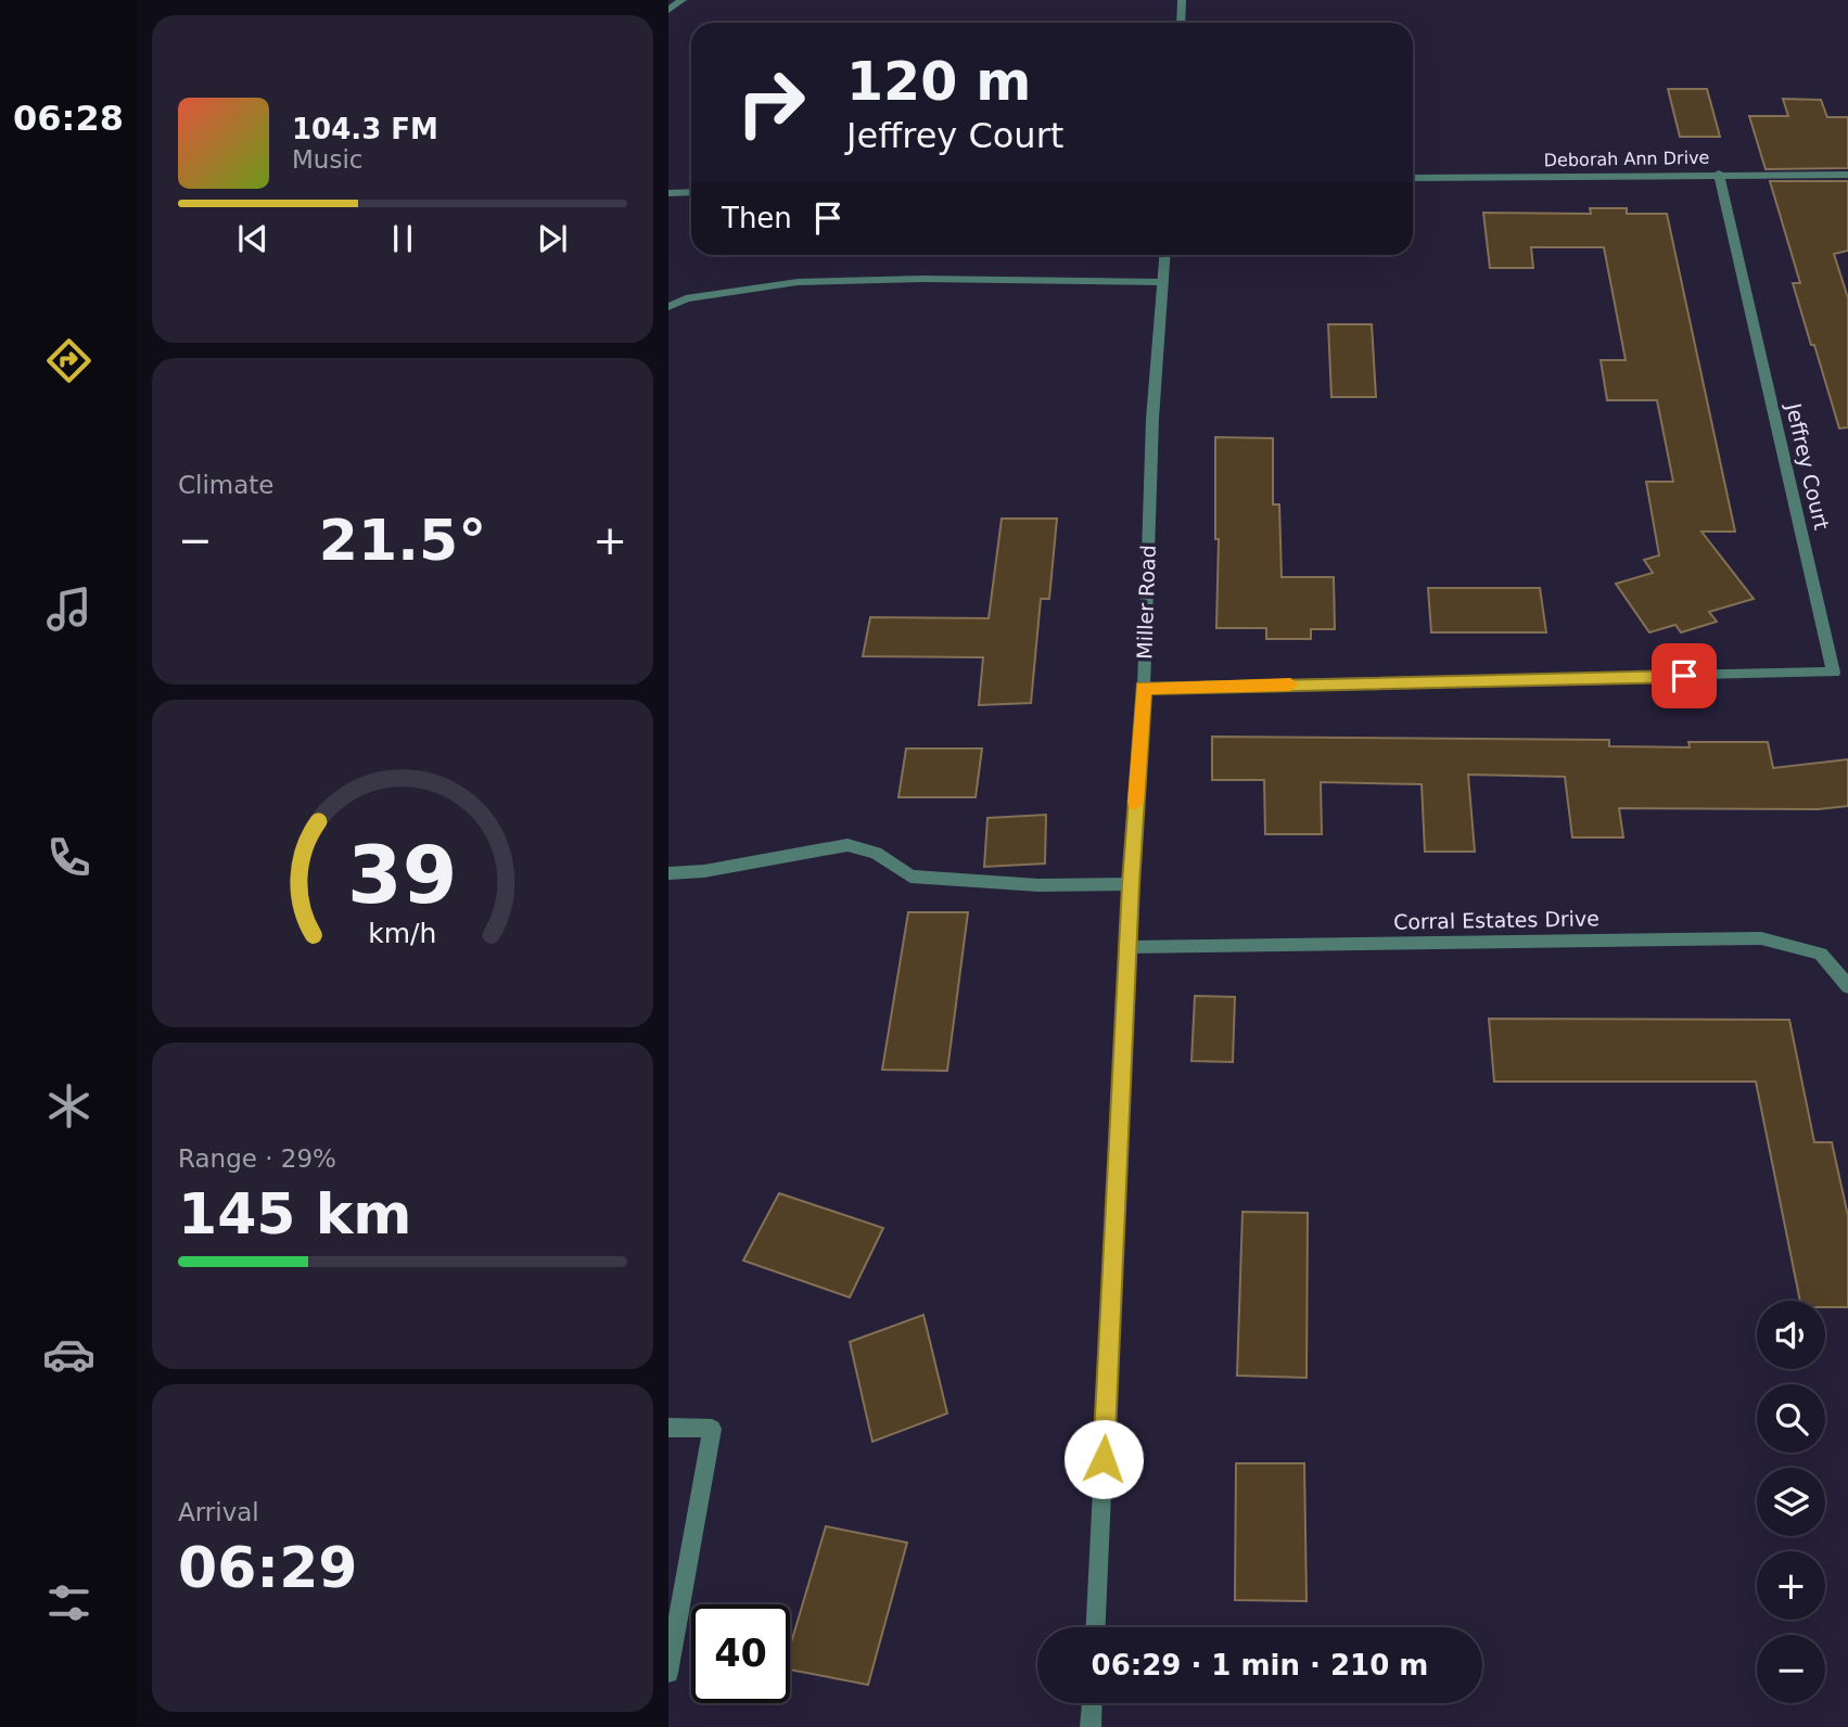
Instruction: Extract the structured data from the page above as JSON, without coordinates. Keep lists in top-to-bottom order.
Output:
{
  "streets": {
    "street": [
      "Deborah Ann Drive",
      "Jeffrey Court",
      "Miller Road",
      "Corral Estates Drive"
    ]
  },
  "crossings": [
    ["Deborah Ann Drive", "Jeffrey Court"],
    ["Jeffrey Court", "Miller Road"],
    ["Miller Road", "Corral Estates Drive"]
  ],
  "page": {
    "tabs": "06:28",
    "turn": ["120 m", "Jeffrey Court"],
    "song": ["104.3 FM", "Music"],
    "then": "Then",
    "tile": [
      "Climate",
      ["Range · 29%", "145 km"],
      ["Arrival", "06:29"]
    ],
    "heat": ["−", "21.5°", "+"],
    "map_buttons": ["+", "−"],
    "limit": "40",
    "trip": "06:29 · 1 min · 210 m",
    "gauge": ["39", "km/h"]
  }
}
